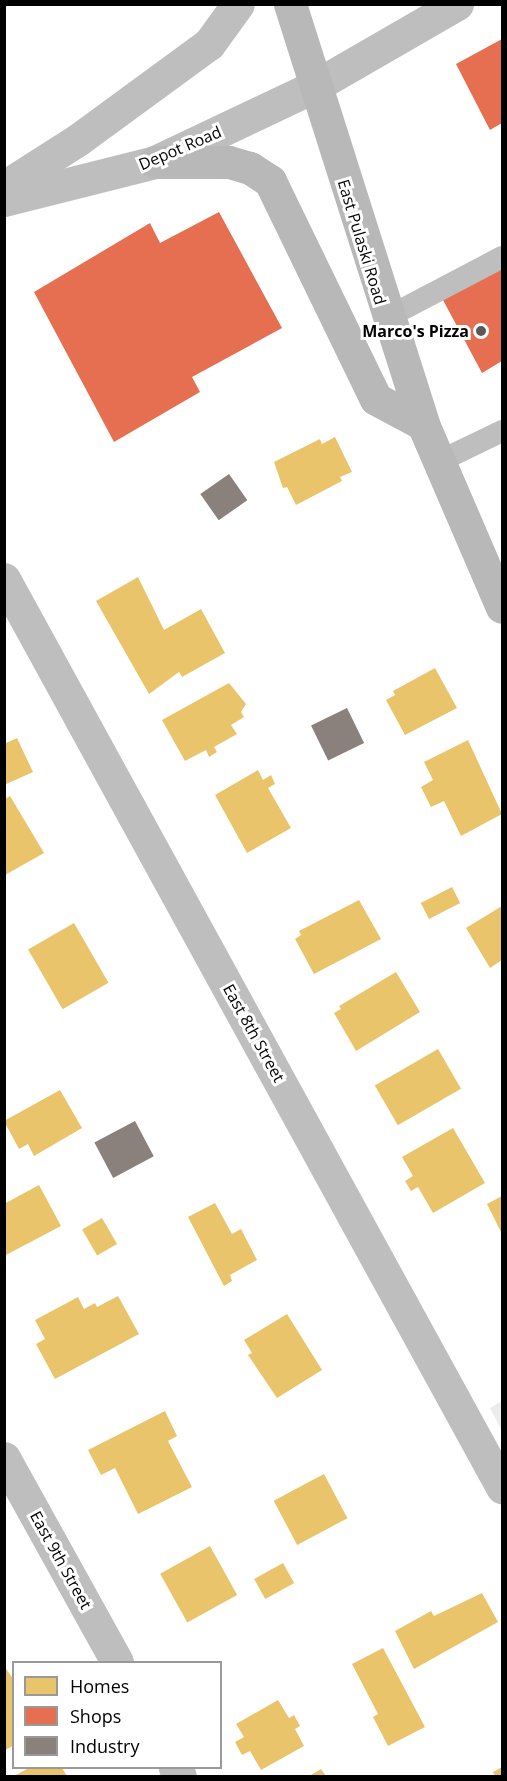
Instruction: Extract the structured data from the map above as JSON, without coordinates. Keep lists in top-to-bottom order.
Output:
{
  "streets": {
    "main road": ["East Pulaski Road"],
    "street": ["Depot Road", "East 8th Street", "East 9th Street"]
  },
  "crossings": [
    ["Depot Road", "East Pulaski Road"]
  ],
  "places": ["Marco's Pizza"],
  "legend": ["Homes", "Shops", "Industry"]
}
